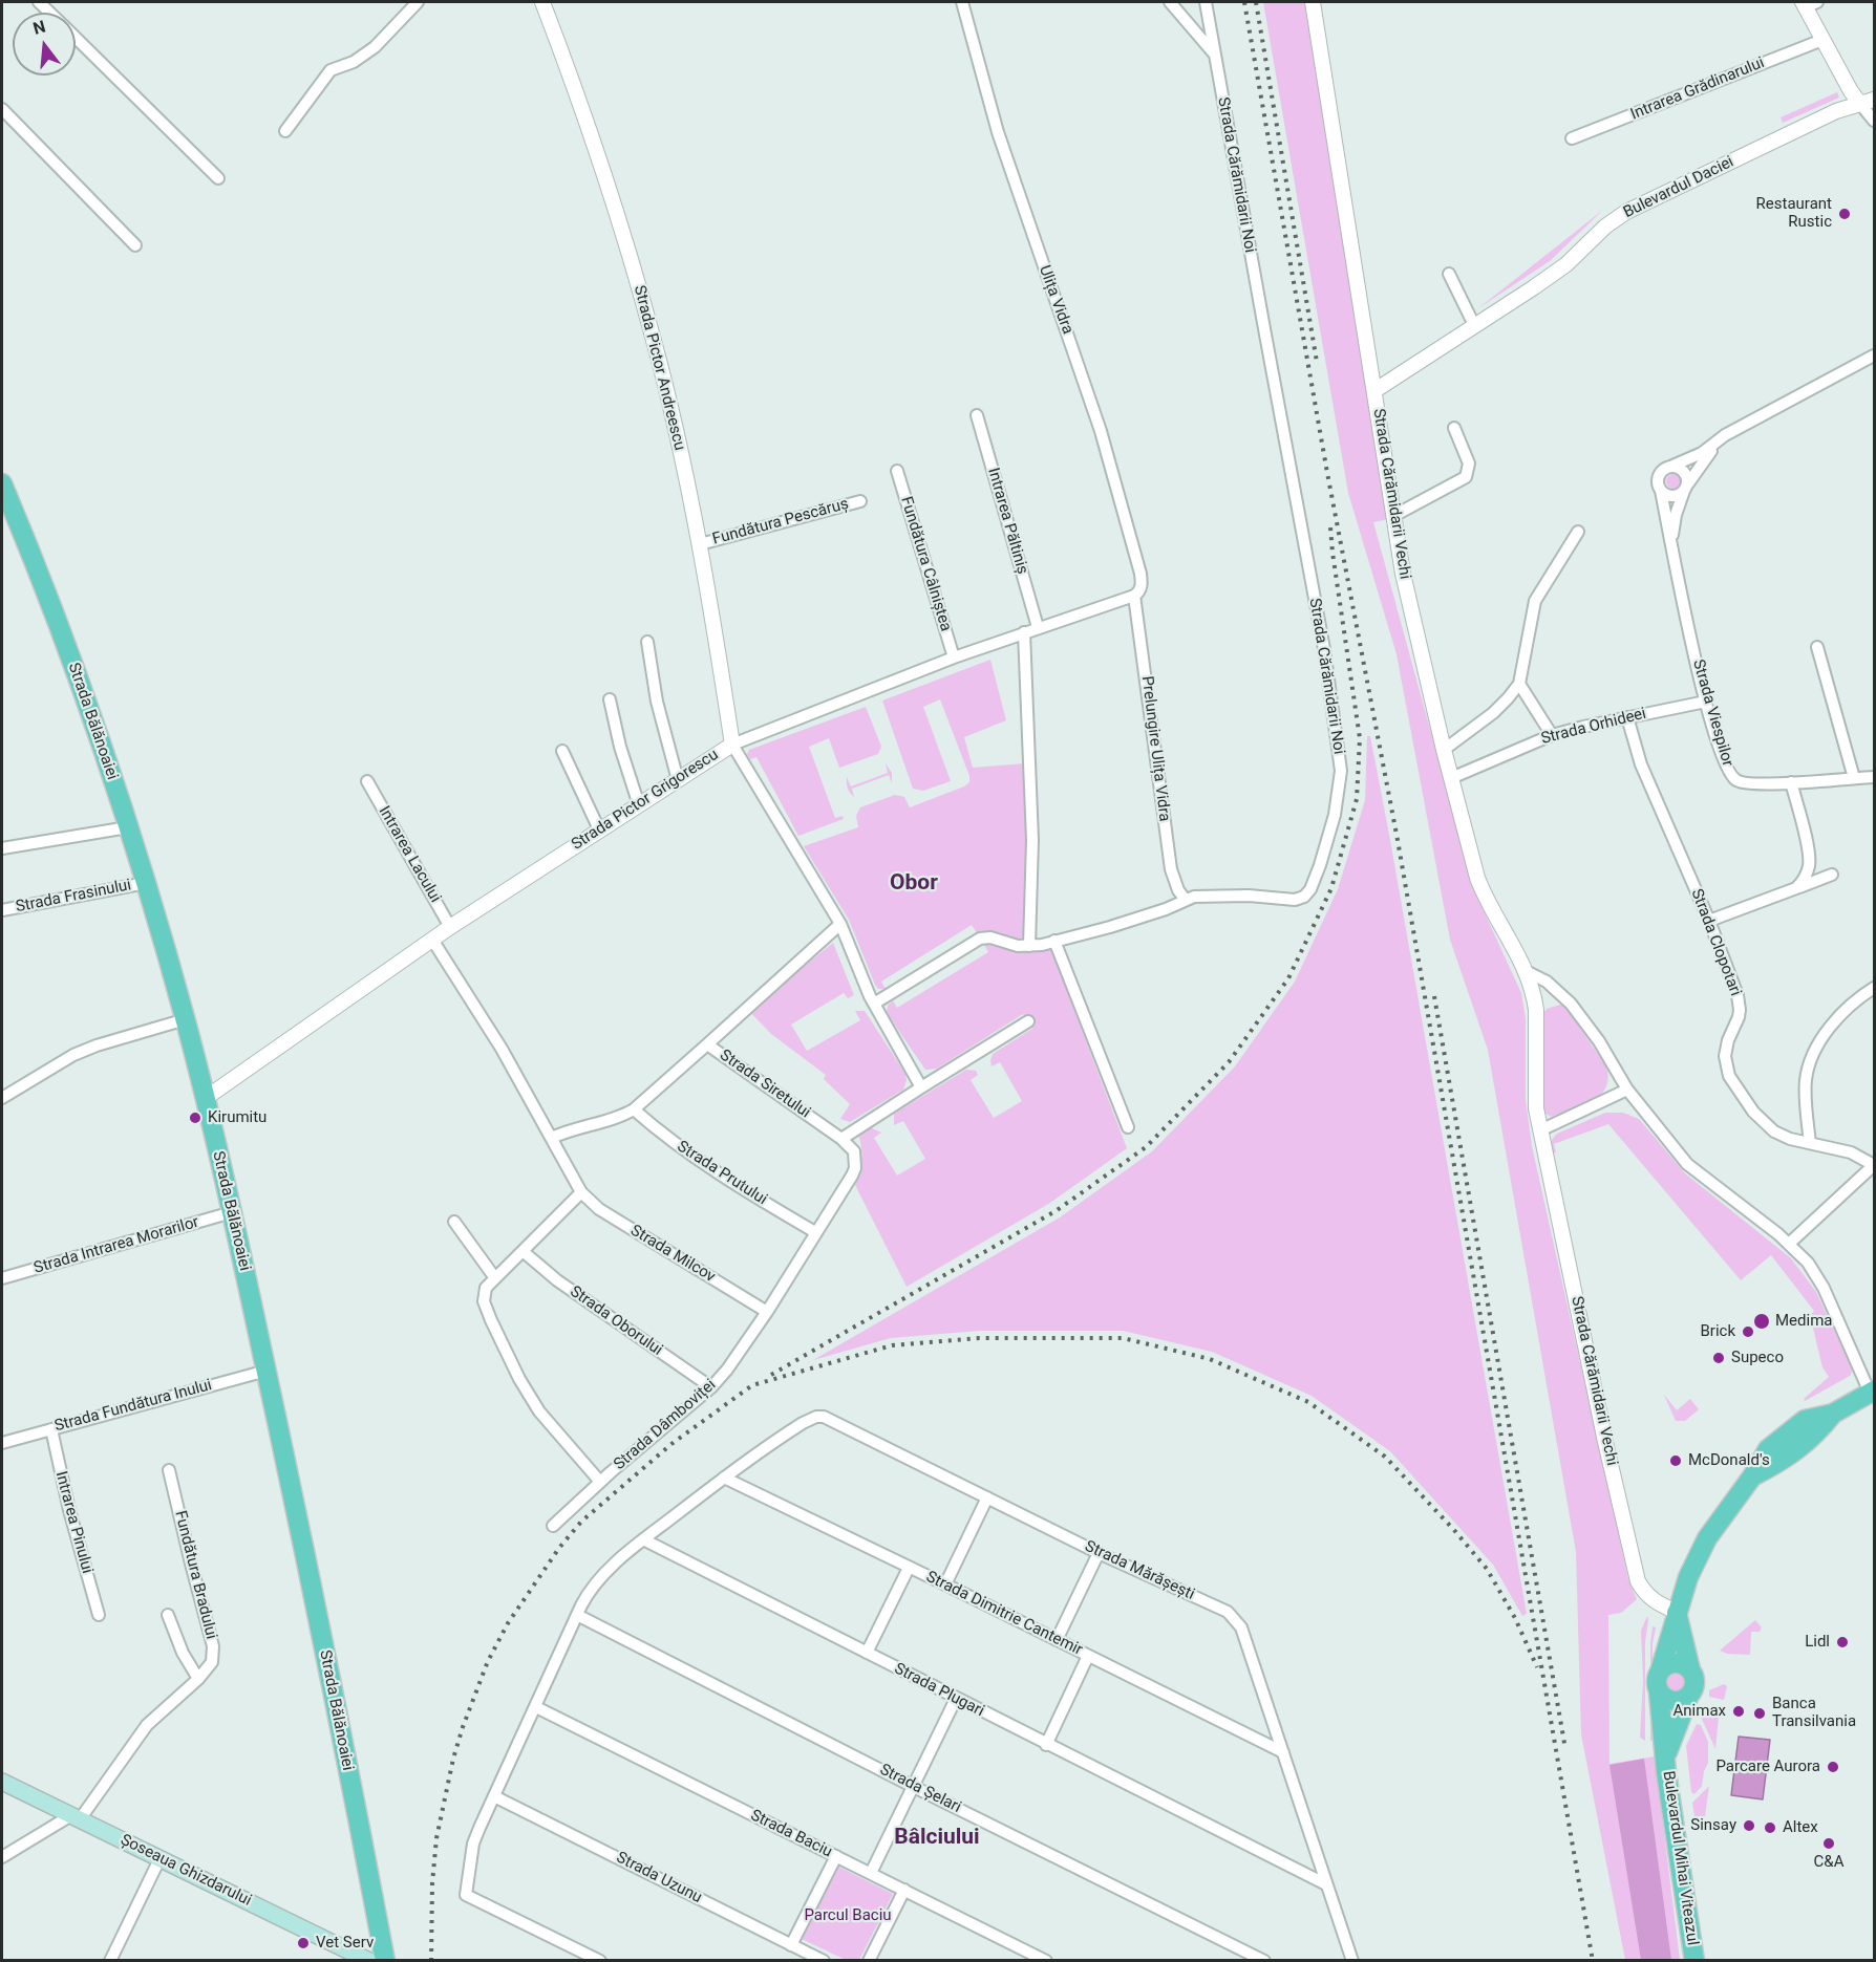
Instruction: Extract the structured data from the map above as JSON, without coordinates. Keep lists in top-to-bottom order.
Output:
{
  "streets": {
    "main road": ["Strada Bălănoaiei", "Bulevardul Mihai Viteazul", "Șoseaua Ghizdarului"],
    "street": [
      "Intrarea Grădinarului",
      "Strada Cărămidarii Noi",
      "Bulevardul Daciei",
      "Ulița Vidra",
      "Strada Pictor Andreescu",
      "Strada Cărămidarii Vechi",
      "Intrarea Păltiniș",
      "Fundătura Pescăruș",
      "Fundătura Câlniștea",
      "Strada Viespilor",
      "Strada Orhideei",
      "Prelungire Ulița Vidra",
      "Strada Pictor Grigorescu",
      "Intrarea Lacului",
      "Strada Frasinului",
      "Strada Clopotari",
      "Strada Siretului",
      "Strada Prutului",
      "Strada Intrarea Morarilor",
      "Strada Milcov",
      "Strada Oborului",
      "Strada Fundătura Inului",
      "Strada Dâmboviței",
      "Intrarea Pinului",
      "Strada Mărășești",
      "Fundătura Bradului",
      "Strada Dimitrie Cantemir",
      "Strada Plugari",
      "Strada Șelari",
      "Strada Baciu",
      "Strada Uzunu"
    ]
  },
  "crossings": [
    ["Strada Cărămidarii Noi", "Prelungire Ulița Vidra"],
    ["Bulevardul Daciei", "Strada Cărămidarii Vechi"],
    ["Ulița Vidra", "Prelungire Ulița Vidra"],
    ["Ulița Vidra", "Strada Pictor Grigorescu"],
    ["Strada Pictor Andreescu", "Fundătura Pescăruș"],
    ["Strada Pictor Andreescu", "Strada Pictor Grigorescu"],
    ["Strada Cărămidarii Vechi", "Strada Orhideei"],
    ["Intrarea Păltiniș", "Strada Pictor Grigorescu"],
    ["Fundătura Câlniștea", "Strada Pictor Grigorescu"],
    ["Strada Viespilor", "Strada Orhideei"],
    ["Strada Bălănoaiei", "Strada Pictor Grigorescu"],
    ["Strada Bălănoaiei", "Strada Frasinului"],
    ["Strada Bălănoaiei", "Strada Intrarea Morarilor"],
    ["Strada Bălănoaiei", "Strada Fundătura Inului"],
    ["Strada Orhideei", "Strada Clopotari"],
    ["Prelungire Ulița Vidra", "Strada Pictor Grigorescu"],
    ["Strada Pictor Grigorescu", "Intrarea Lacului"],
    ["Strada Siretului", "Strada Prutului"],
    ["Strada Siretului", "Strada Dâmboviței"],
    ["Strada Prutului", "Strada Dâmboviței"],
    ["Strada Milcov", "Strada Dâmboviței"],
    ["Strada Oborului", "Strada Dâmboviței"],
    ["Strada Fundătura Inului", "Intrarea Pinului"],
    ["Strada Mărășești", "Strada Dimitrie Cantemir"],
    ["Strada Mărășești", "Strada Plugari"],
    ["Fundătura Bradului", "Șoseaua Ghizdarului"]
  ],
  "districts": ["Obor", "Bâlciului"],
  "parks": ["Parcul Baciu"],
  "places": [
    "Restaurant Rustic",
    "Kirumitu",
    "Medima",
    "Brick",
    "Supeco",
    "McDonald's",
    "Lidl",
    "Animax",
    "Banca Transilvania",
    "Parcare Aurora",
    "Sinsay",
    "Altex",
    "C&A",
    "Vet Serv"
  ],
  "north": "top"
}
